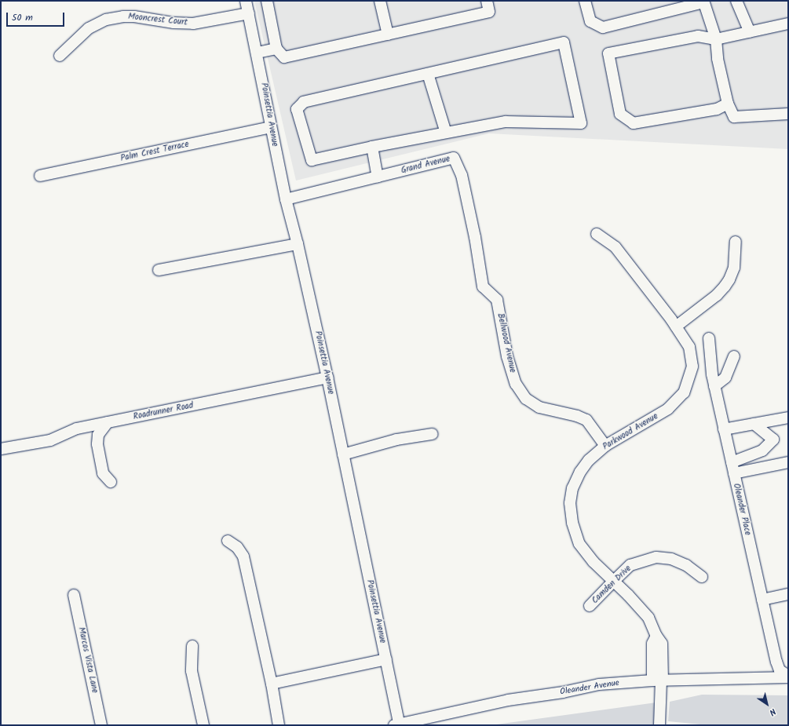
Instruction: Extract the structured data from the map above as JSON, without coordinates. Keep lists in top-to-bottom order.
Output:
{
  "streets": {
    "street": [
      "Mooncrest Court",
      "Poinsettia Avenue",
      "Palm Crest Terrace",
      "Grand Avenue",
      "Bellwood Avenue",
      "Roadrunner Road",
      "Parkwood Avenue",
      "Oleander Place",
      "Camden Drive",
      "Marcos Vista Lane",
      "Oleander Avenue"
    ]
  },
  "crossings": [
    ["Mooncrest Court", "Poinsettia Avenue"],
    ["Poinsettia Avenue", "Palm Crest Terrace"],
    ["Poinsettia Avenue", "Grand Avenue"],
    ["Poinsettia Avenue", "Roadrunner Road"],
    ["Poinsettia Avenue", "Oleander Avenue"],
    ["Grand Avenue", "Bellwood Avenue"],
    ["Bellwood Avenue", "Parkwood Avenue"],
    ["Parkwood Avenue", "Camden Drive"],
    ["Parkwood Avenue", "Oleander Avenue"],
    ["Oleander Place", "Oleander Avenue"]
  ],
  "scale_bar": "50 m",
  "north": "bottom right"
}
